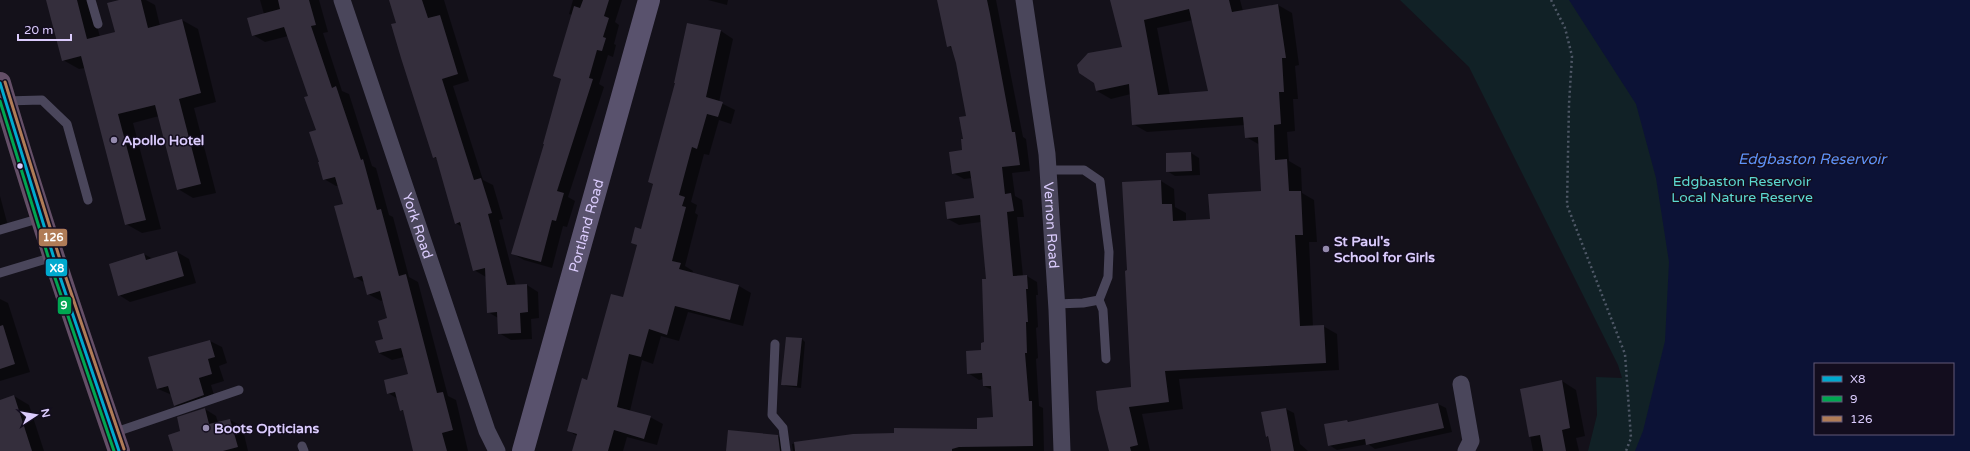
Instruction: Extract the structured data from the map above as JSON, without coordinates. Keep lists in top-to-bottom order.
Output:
{
  "streets": {
    "main road": ["Portland Road"],
    "street": ["Vernon Road", "York Road"]
  },
  "water": ["Edgbaston Reservoir"],
  "parks": ["Edgbaston Reservoir Local Nature Reserve"],
  "places": ["Apollo Hotel", "St Paul's School for Girls", "Boots Opticians"],
  "lines": ["transit line 126", "transit line X8", "transit line 9"],
  "legend": ["X8", "9", "126"],
  "scale_bar": "20 m",
  "north": "right"
}
